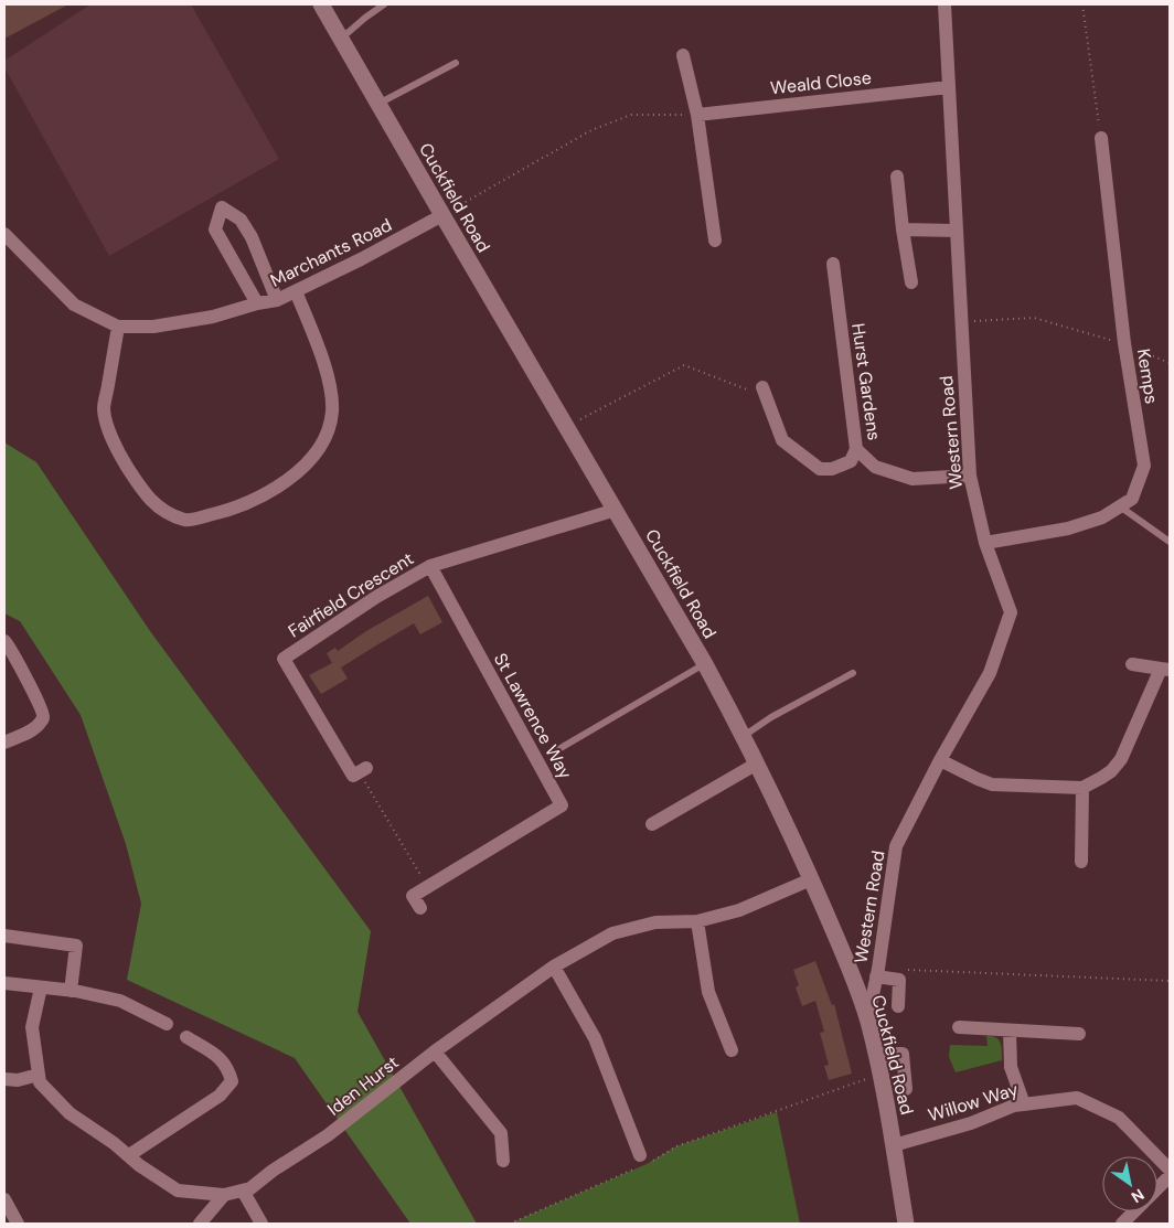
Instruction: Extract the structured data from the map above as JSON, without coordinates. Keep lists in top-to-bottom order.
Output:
{
  "streets": {
    "street": [
      "Weald Close",
      "Cuckfield Road",
      "Marchants Road",
      "Kemps",
      "Hurst Gardens",
      "Western Road",
      "Fairfield Crescent",
      "St Lawrence Way",
      "Iden Hurst",
      "Willow Way"
    ]
  },
  "crossings": [
    ["Weald Close", "Western Road"],
    ["Cuckfield Road", "Marchants Road"],
    ["Cuckfield Road", "Western Road"],
    ["Cuckfield Road", "Fairfield Crescent"],
    ["Cuckfield Road", "Iden Hurst"],
    ["Cuckfield Road", "Willow Way"],
    ["Kemps", "Western Road"],
    ["Hurst Gardens", "Western Road"],
    ["Fairfield Crescent", "St Lawrence Way"]
  ],
  "north": "bottom right"
}
